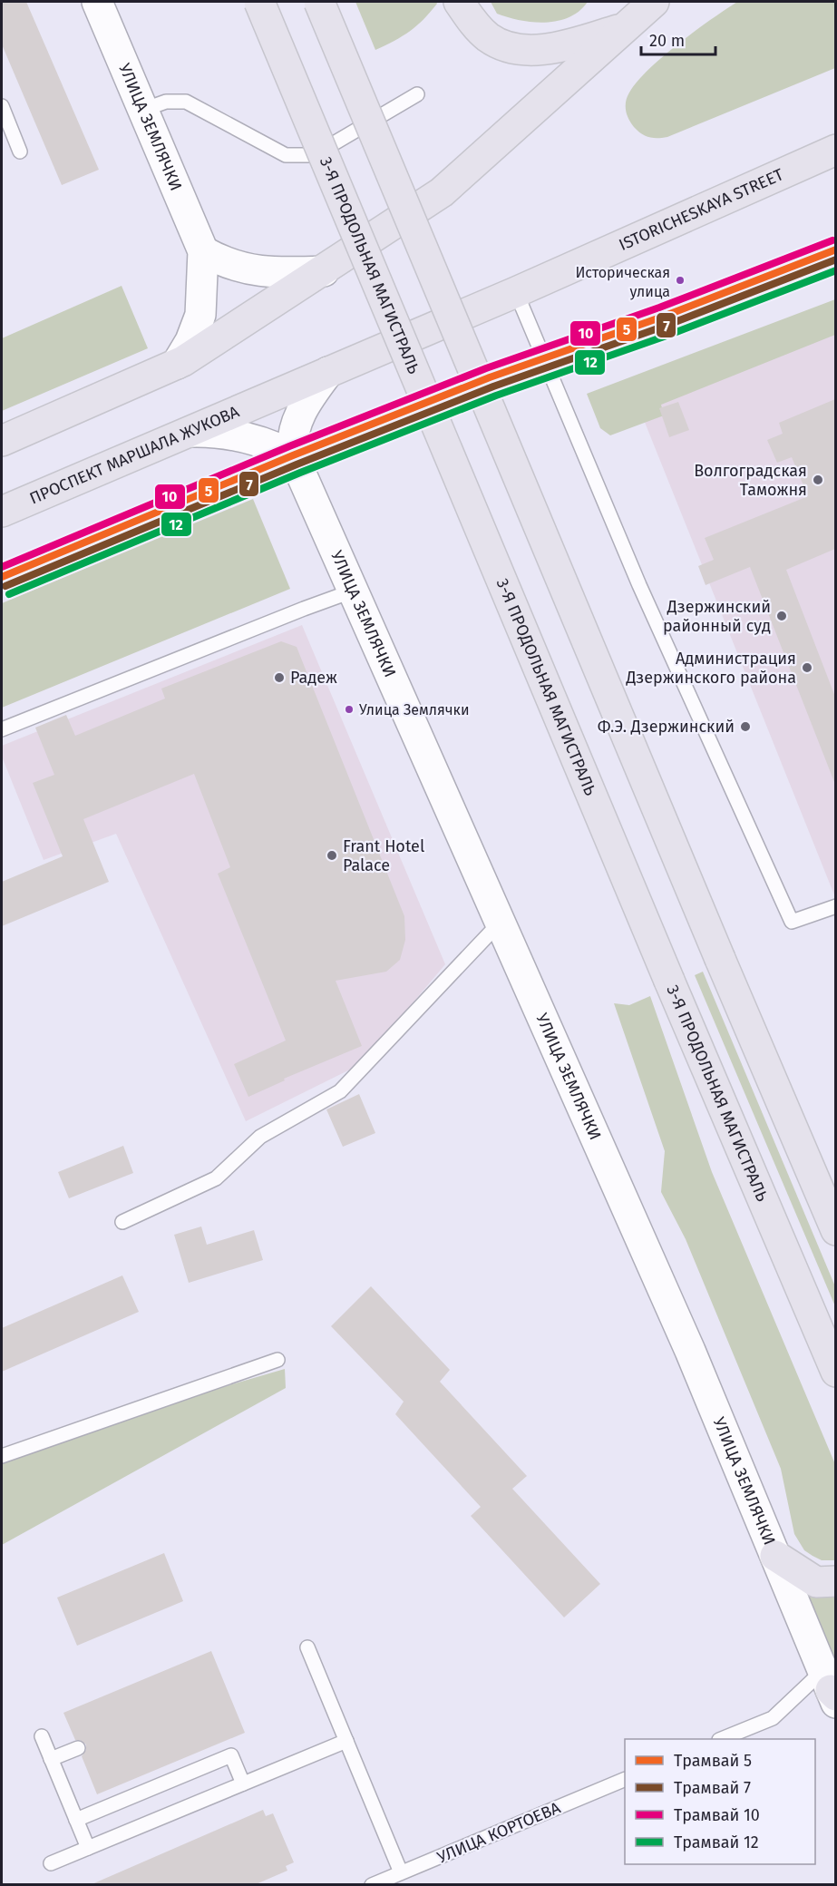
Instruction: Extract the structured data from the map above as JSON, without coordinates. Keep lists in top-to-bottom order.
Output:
{
  "streets": {
    "highway": ["ISTORICHESKAYA STREET", "3-Я ПРОДОЛЬНАЯ МАГИСТРАЛЬ", "ПРОСПЕКТ МАРШАЛА ЖУКОВА"],
    "main road": ["УЛИЦА ЗЕМЛЯЧКИ"],
    "lane": ["УЛИЦА КОРТОЕВА"]
  },
  "crossings": [
    ["ISTORICHESKAYA STREET", "ПРОСПЕКТ МАРШАЛА ЖУКОВА"]
  ],
  "places": [
    "Историческая улица",
    "Волгоградская Таможня",
    "Дзержинский районный суд",
    "Администрация Дзержинского района",
    "Радеж",
    "Улица Землячки",
    "Ф.Э. Дзержинский",
    "Frant Hotel Palace"
  ],
  "lines": [
    "tram line 10",
    "tram line 5",
    "tram line 7",
    "tram line 12"
  ],
  "legend": [
    "Трамвай 5",
    "Трамвай 7",
    "Трамвай 10",
    "Трамвай 12"
  ],
  "scale_bar": "20 m"
}
